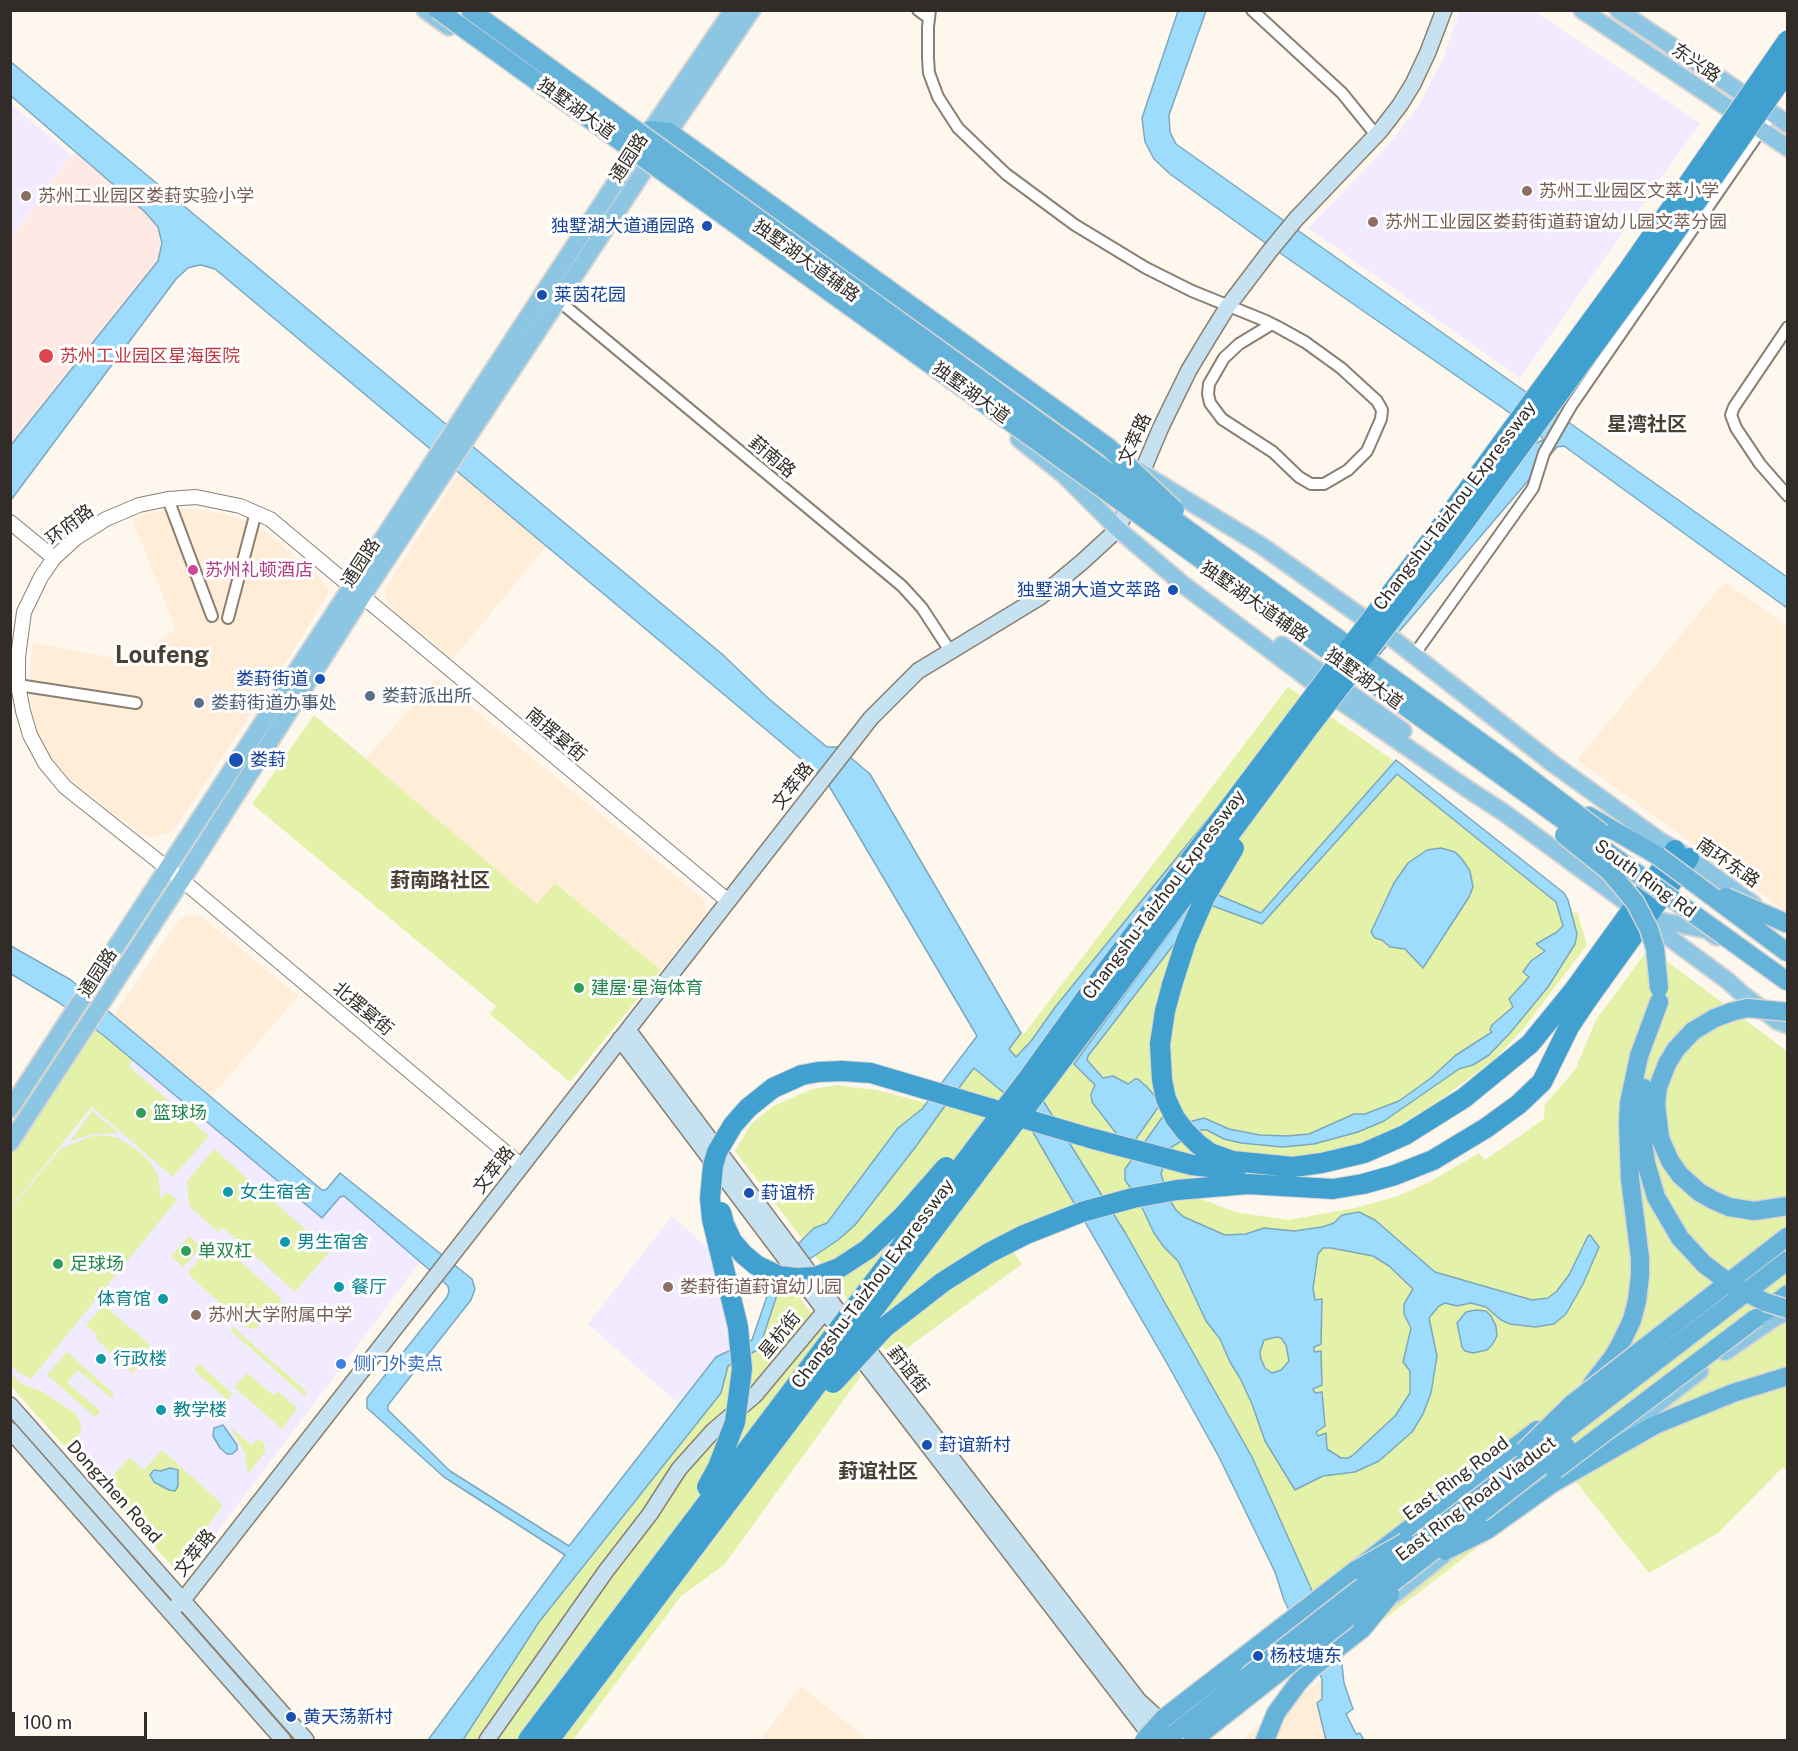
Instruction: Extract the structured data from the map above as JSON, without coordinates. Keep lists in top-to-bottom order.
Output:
{
  "streets": {
    "highway": [
      "独墅湖大道",
      "Changshu-Taizhou Expressway",
      "South Ring Rd",
      "East Ring Road Viaduct"
    ],
    "main road": [
      "东兴路",
      "通园路",
      "独墅湖大道辅路",
      "文萃路",
      "南环东路",
      "星杭街",
      "葑谊街",
      "East Ring Road",
      "Dongzhen Road"
    ],
    "street": [
      "葑南路",
      "环府路",
      "南摆宴街",
      "北摆宴街"
    ]
  },
  "crossings": [
    ["独墅湖大道", "South Ring Rd"],
    ["通园路", "独墅湖大道辅路"],
    ["通园路", "葑南路"],
    ["通园路", "环府路"],
    ["通园路", "南摆宴街"],
    ["通园路", "北摆宴街"],
    ["独墅湖大道辅路", "文萃路"],
    ["独墅湖大道辅路", "南环东路"],
    ["文萃路", "葑南路"],
    ["文萃路", "南摆宴街"],
    ["文萃路", "北摆宴街"],
    ["文萃路", "葑谊街"],
    ["文萃路", "Dongzhen Road"],
    ["环府路", "南摆宴街"],
    ["环府路", "北摆宴街"],
    ["星杭街", "葑谊街"],
    ["葑谊街", "East Ring Road"],
    ["葑谊街", "East Ring Road Viaduct"],
    ["East Ring Road", "East Ring Road Viaduct"]
  ],
  "districts": [
    "星湾社区",
    "Loufeng",
    "葑南路社区",
    "葑谊社区"
  ],
  "places": [
    "苏州工业园区文萃小学",
    "苏州工业园区娄葑实验小学",
    "苏州工业园区娄葑街道葑谊幼儿园文萃分园",
    "独墅湖大道通园路",
    "莱茵花园",
    "苏州工业园区星海医院",
    "苏州礼顿酒店",
    "独墅湖大道文萃路",
    "娄葑街道",
    "娄葑派出所",
    "娄葑街道办事处",
    "娄葑",
    "建屋·星海体育",
    "篮球场",
    "女生宿舍",
    "葑谊桥",
    "男生宿舍",
    "单双杠",
    "足球场",
    "餐厅",
    "娄葑街道葑谊幼儿园",
    "体育馆",
    "苏州大学附属中学",
    "行政楼",
    "侧门外卖点",
    "教学楼",
    "葑谊新村",
    "杨枝塘东",
    "黄天荡新村"
  ],
  "scale_bar": "100 m"
}
